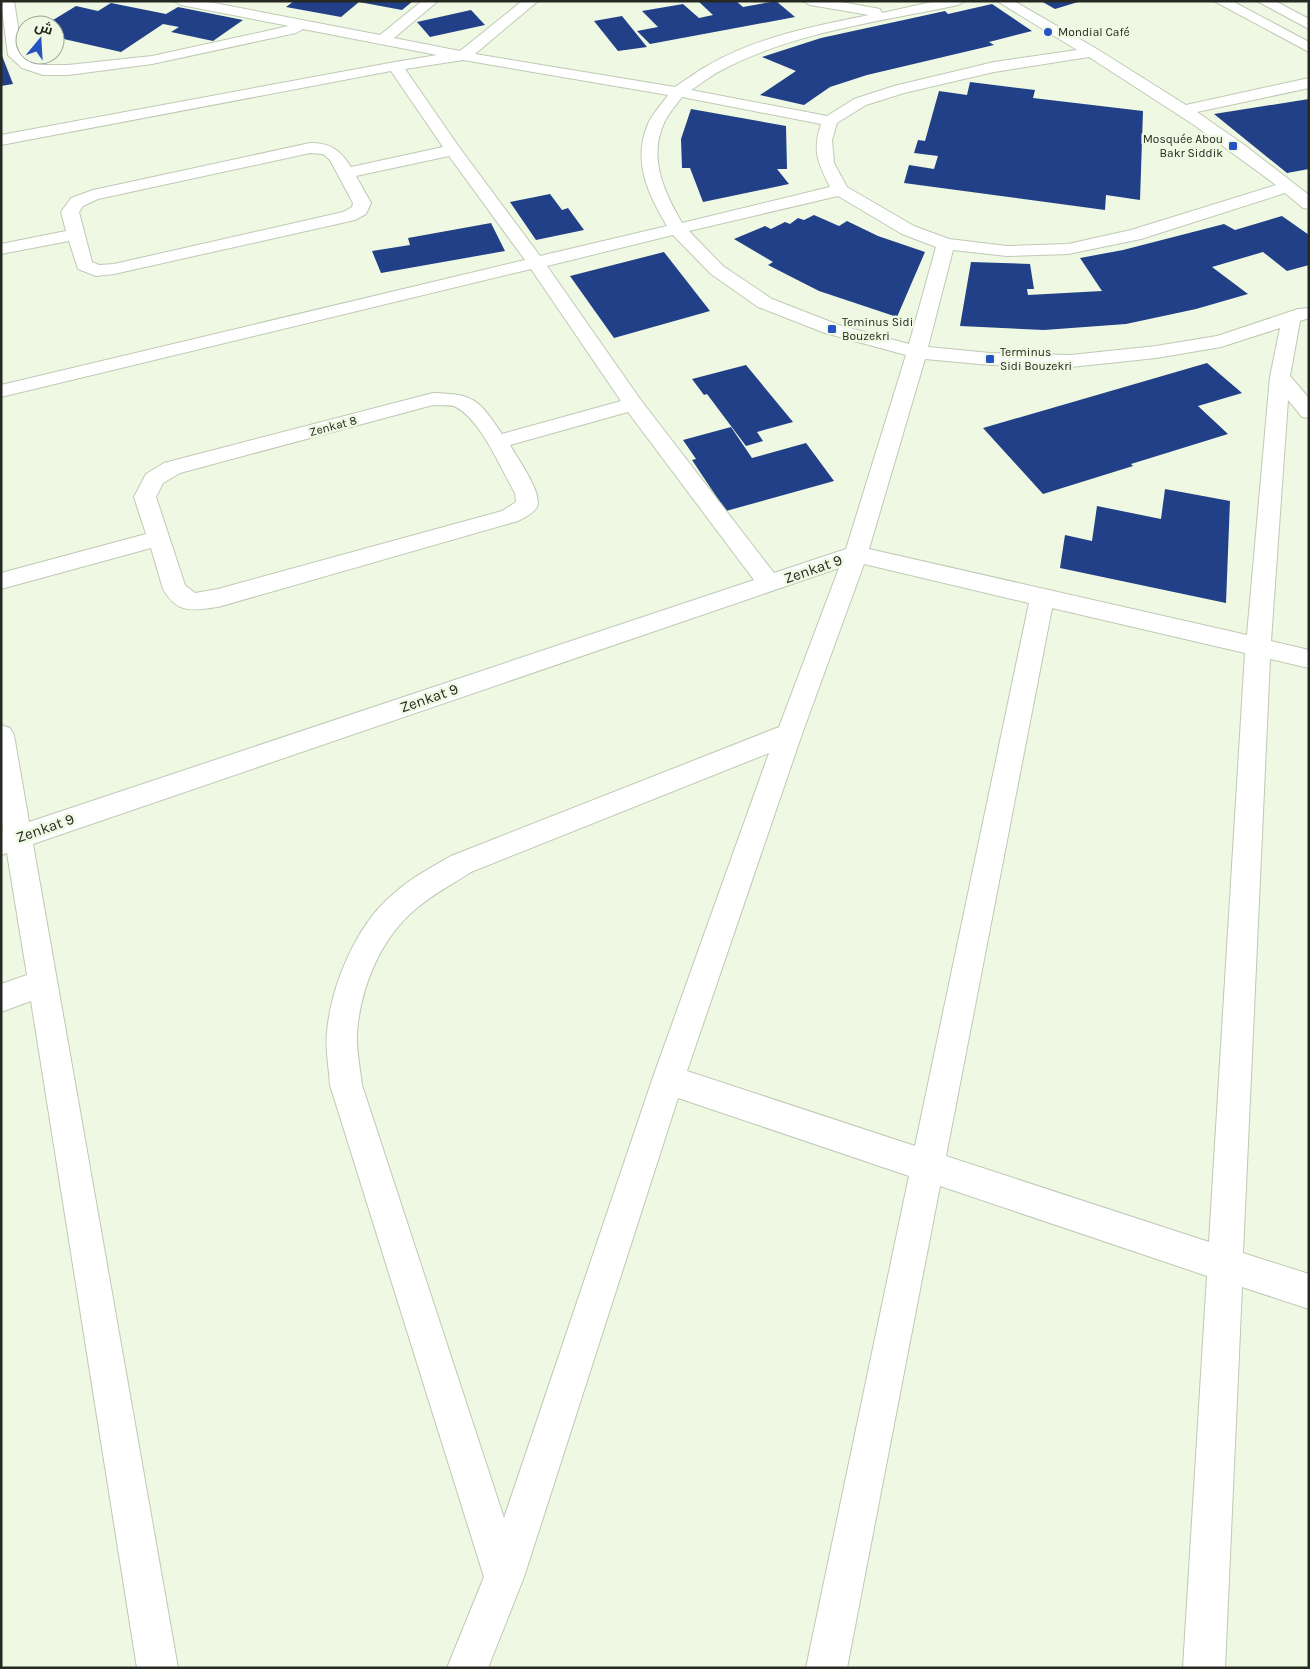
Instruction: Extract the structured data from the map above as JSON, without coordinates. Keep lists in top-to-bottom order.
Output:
{
  "streets": {
    "street": ["Zenkat 8", "Zenkat 9"]
  },
  "places": {
    "other": ["Mondial Café"],
    "transit": ["Mosquée Abou Bakr Siddik", "Teminus Sidi Bouzekri", "Terminus Sidi Bouzekri"]
  },
  "north": "top"
}
